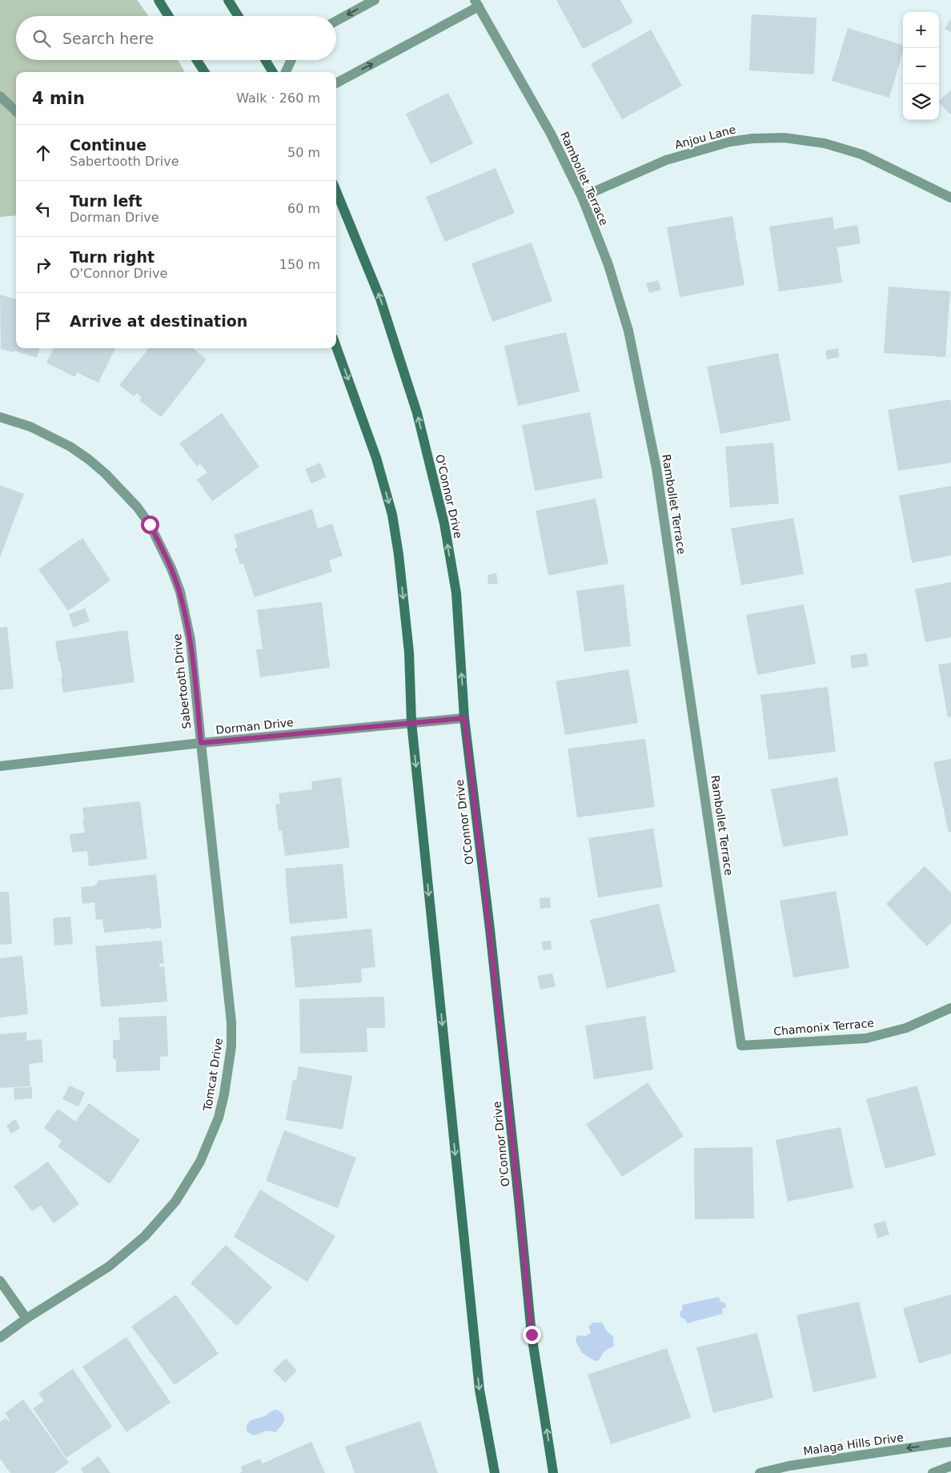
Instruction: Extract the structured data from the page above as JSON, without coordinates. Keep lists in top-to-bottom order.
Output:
{
  "streets": {
    "main road": ["O'Connor Drive"],
    "street": [
      "Anjou Lane",
      "Rambollet Terrace",
      "Sabertooth Drive",
      "Dorman Drive",
      "Chamonix Terrace",
      "Tomcat Drive",
      "Malaga Hills Drive"
    ]
  },
  "crossings": [
    ["Anjou Lane", "Rambollet Terrace"],
    ["Rambollet Terrace", "Chamonix Terrace"],
    ["O'Connor Drive", "Dorman Drive"],
    ["Sabertooth Drive", "Dorman Drive"],
    ["Sabertooth Drive", "Tomcat Drive"],
    ["Dorman Drive", "Tomcat Drive"]
  ],
  "one_way": ["Malaga Hills Drive"],
  "page": {
    "map_buttons": ["+", "−"],
    "search": "Search here",
    "heading": ["4 min", "Walk · 260 m"],
    "list": [
      ["Continue", "Sabertooth Drive", "50 m"],
      ["Turn left", "Dorman Drive", "60 m"],
      ["Turn right", "O'Connor Drive", "150 m"],
      "Arrive at destination"
    ]
  }
}
